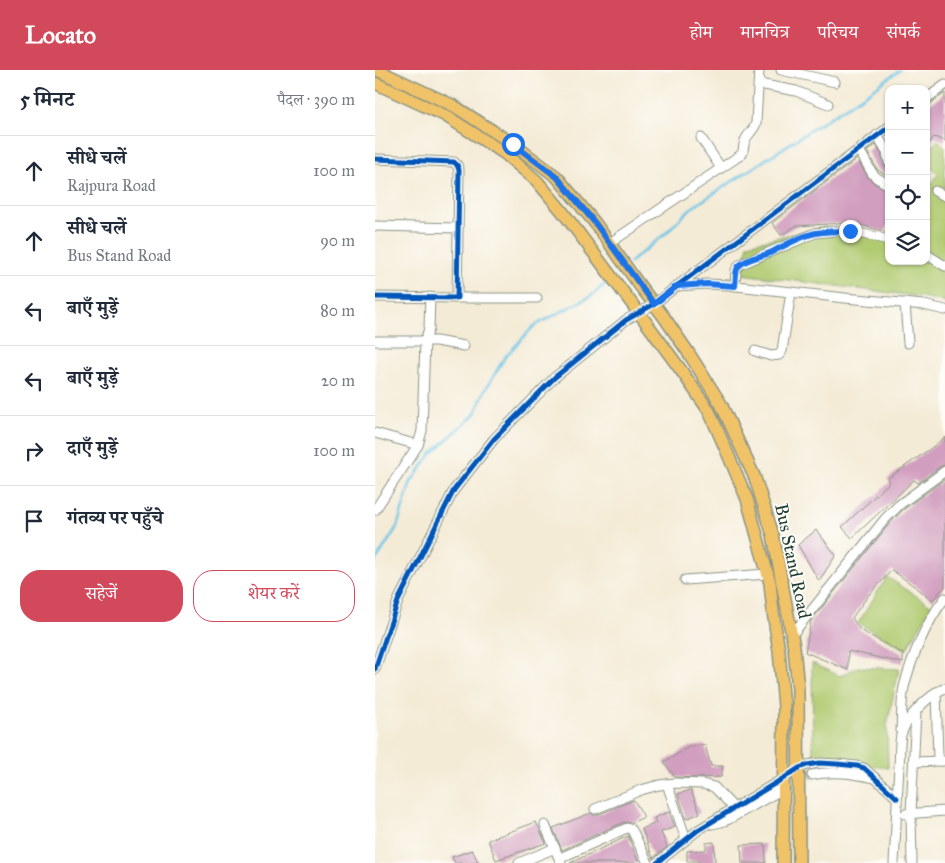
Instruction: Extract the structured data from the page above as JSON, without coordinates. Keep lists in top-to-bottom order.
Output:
{
  "streets": {
    "main road": ["Bus Stand Road"]
  },
  "page": {
    "header": "Locato",
    "nav": [
      "होम",
      "मानचित्र",
      "परिचय",
      "संपर्क"
    ],
    "heading": ["5 मिनट", "पैदल · 390 m"],
    "map_buttons": ["+", "−"],
    "list": [
      ["सीधे चलें", "Rajpura Road", "100 m"],
      ["सीधे चलें", "Bus Stand Road", "90 m"],
      ["बाएँ मुड़ें", "80 m"],
      ["बाएँ मुड़ें", "20 m"],
      ["दाएँ मुड़ें", "100 m"],
      "गंतव्य पर पहुँचे"
    ],
    "buttons": ["सहेजें", "शेयर करें"]
  }
}
